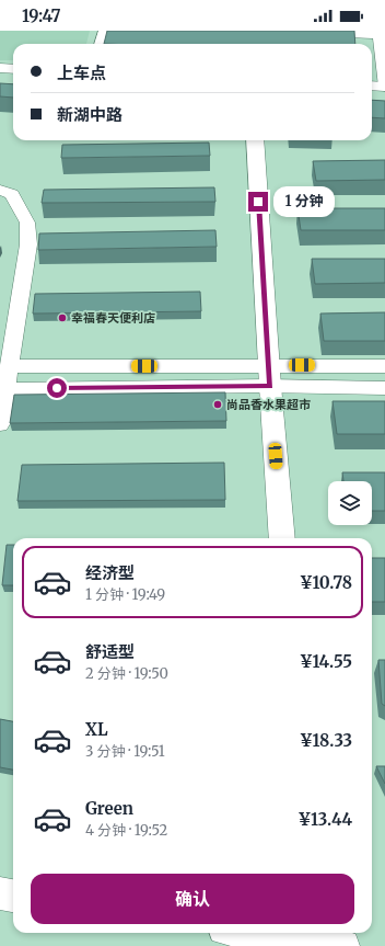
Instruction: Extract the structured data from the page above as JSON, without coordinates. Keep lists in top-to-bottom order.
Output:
{
  "places": ["幸福春天便利店", "尚品香水果超市"],
  "page": {
    "status": "19:47",
    "banner": ["上车点", "新湖中路"],
    "bubble": "1 分钟",
    "list": [
      {
        "name": "经济型",
        "note": "1 分钟 · 19:49",
        "value": "¥10.78"
      },
      {
        "name": "舒适型",
        "note": "2 分钟 · 19:50",
        "value": "¥14.55"
      },
      {
        "name": "XL",
        "note": "3 分钟 · 19:51",
        "value": "¥18.33"
      },
      {
        "name": "Green",
        "note": "4 分钟 · 19:52",
        "value": "¥13.44"
      }
    ],
    "buttons": "确认"
  }
}
